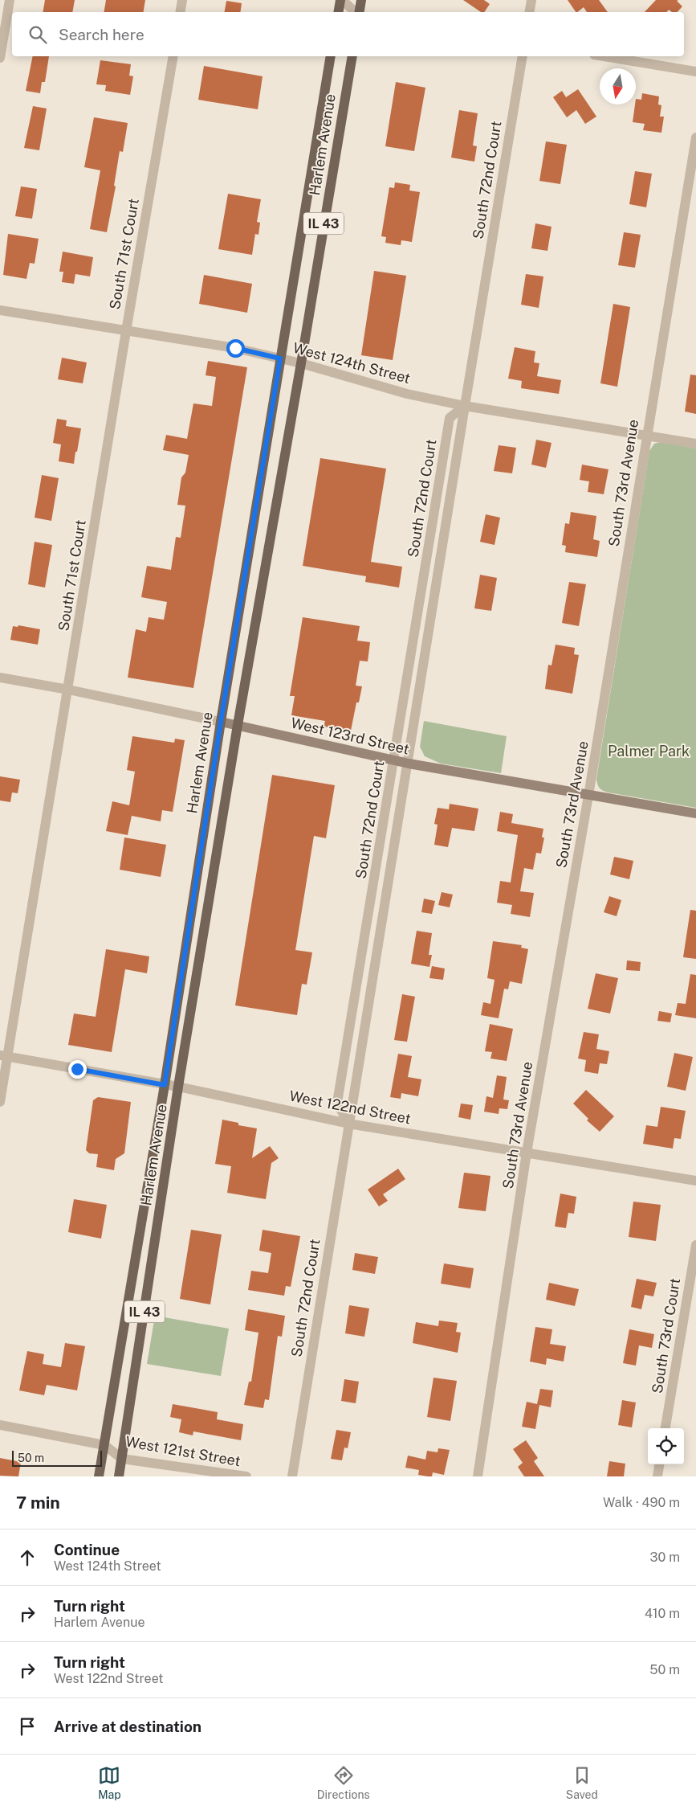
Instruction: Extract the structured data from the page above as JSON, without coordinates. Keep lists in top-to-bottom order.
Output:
{
  "streets": {
    "main road": ["Harlem Avenue", "IL 43"],
    "street": [
      "South 72nd Court",
      "South 71st Court",
      "West 124th Street",
      "South 73rd Avenue",
      "West 123rd Street",
      "West 122nd Street",
      "South 73rd Court",
      "West 121st Street"
    ]
  },
  "crossings": [
    ["Harlem Avenue", "West 124th Street"],
    ["Harlem Avenue", "West 123rd Street"],
    ["Harlem Avenue", "West 122nd Street"],
    ["Harlem Avenue", "West 121st Street"],
    ["South 72nd Court", "West 124th Street"],
    ["South 72nd Court", "West 123rd Street"],
    ["South 72nd Court", "West 122nd Street"],
    ["South 71st Court", "West 124th Street"],
    ["South 71st Court", "West 123rd Street"],
    ["South 71st Court", "West 122nd Street"],
    ["West 124th Street", "South 73rd Avenue"],
    ["South 73rd Avenue", "West 123rd Street"],
    ["South 73rd Avenue", "West 122nd Street"]
  ],
  "parks": ["Palmer Park"],
  "scale_bar": "50 m",
  "north": "bottom",
  "page": {
    "search": "Search here",
    "scale": "50 m",
    "heading": ["7 min", "Walk · 490 m"],
    "list": [
      ["Continue", "West 124th Street", "30 m"],
      ["Turn right", "Harlem Avenue", "410 m"],
      ["Turn right", "West 122nd Street", "50 m"],
      "Arrive at destination"
    ],
    "nav": ["Map", "Directions", "Saved"]
  }
}
